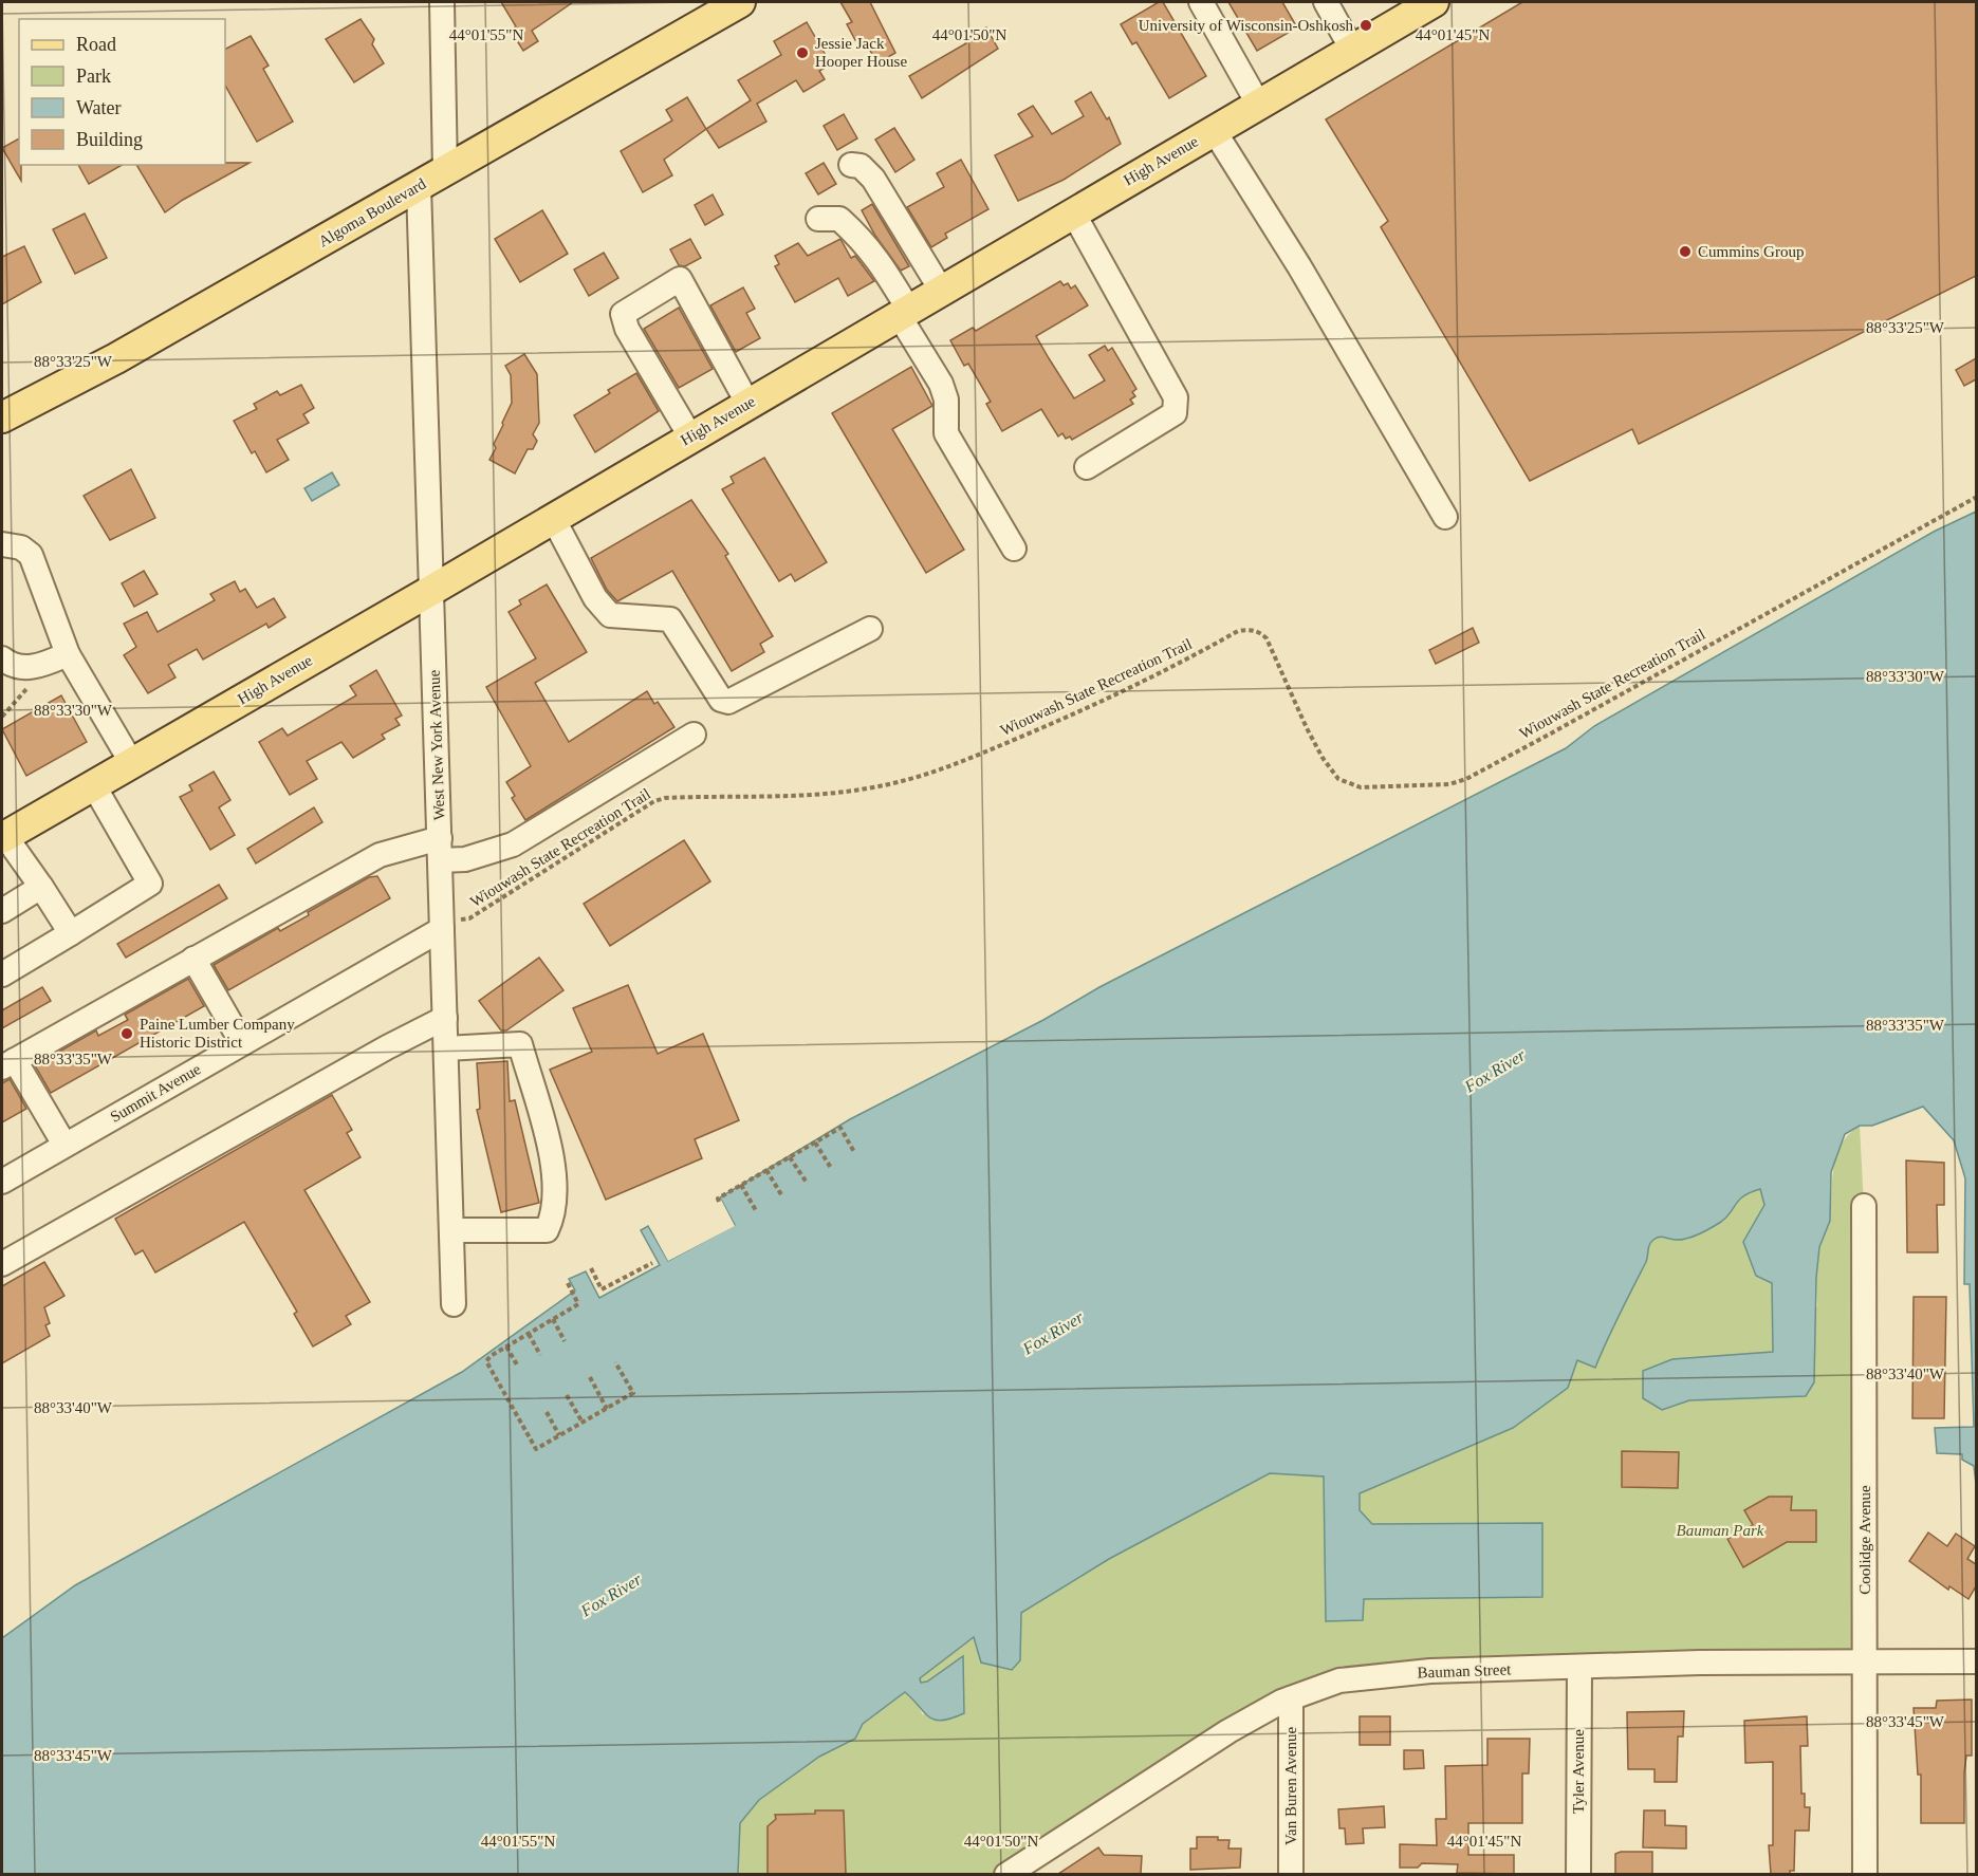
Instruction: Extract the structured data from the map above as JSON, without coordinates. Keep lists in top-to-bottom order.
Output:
{
  "streets": {
    "main road": ["High Avenue", "Algoma Boulevard"],
    "street": [
      "West New York Avenue",
      "Summit Avenue",
      "Coolidge Avenue",
      "Bauman Street",
      "Tyler Avenue",
      "Van Buren Avenue"
    ],
    "path": ["Wiouwash State Recreation Trail"]
  },
  "crossings": [
    ["High Avenue", "West New York Avenue"],
    ["Algoma Boulevard", "West New York Avenue"],
    ["Wiouwash State Recreation Trail", "West New York Avenue"],
    ["Wiouwash State Recreation Trail", "Summit Avenue"],
    ["West New York Avenue", "Summit Avenue"],
    ["Coolidge Avenue", "Bauman Street"],
    ["Bauman Street", "Tyler Avenue"],
    ["Bauman Street", "Van Buren Avenue"]
  ],
  "water": ["Fox River"],
  "parks": ["Bauman Park"],
  "places": [
    "University of Wisconsin-Oshkosh",
    "Jessie Jack Hooper House",
    "Cummins Group",
    "Paine Lumber Company Historic District"
  ],
  "legend": [
    "Road",
    "Park",
    "Water",
    "Building"
  ],
  "coordinates": [
    "44°01'55\"N",
    "44°01'50\"N",
    "44°01'45\"N",
    "88°33'25\"W",
    "88°33'30\"W",
    "88°33'35\"W",
    "88°33'40\"W",
    "88°33'45\"W"
  ]
}
